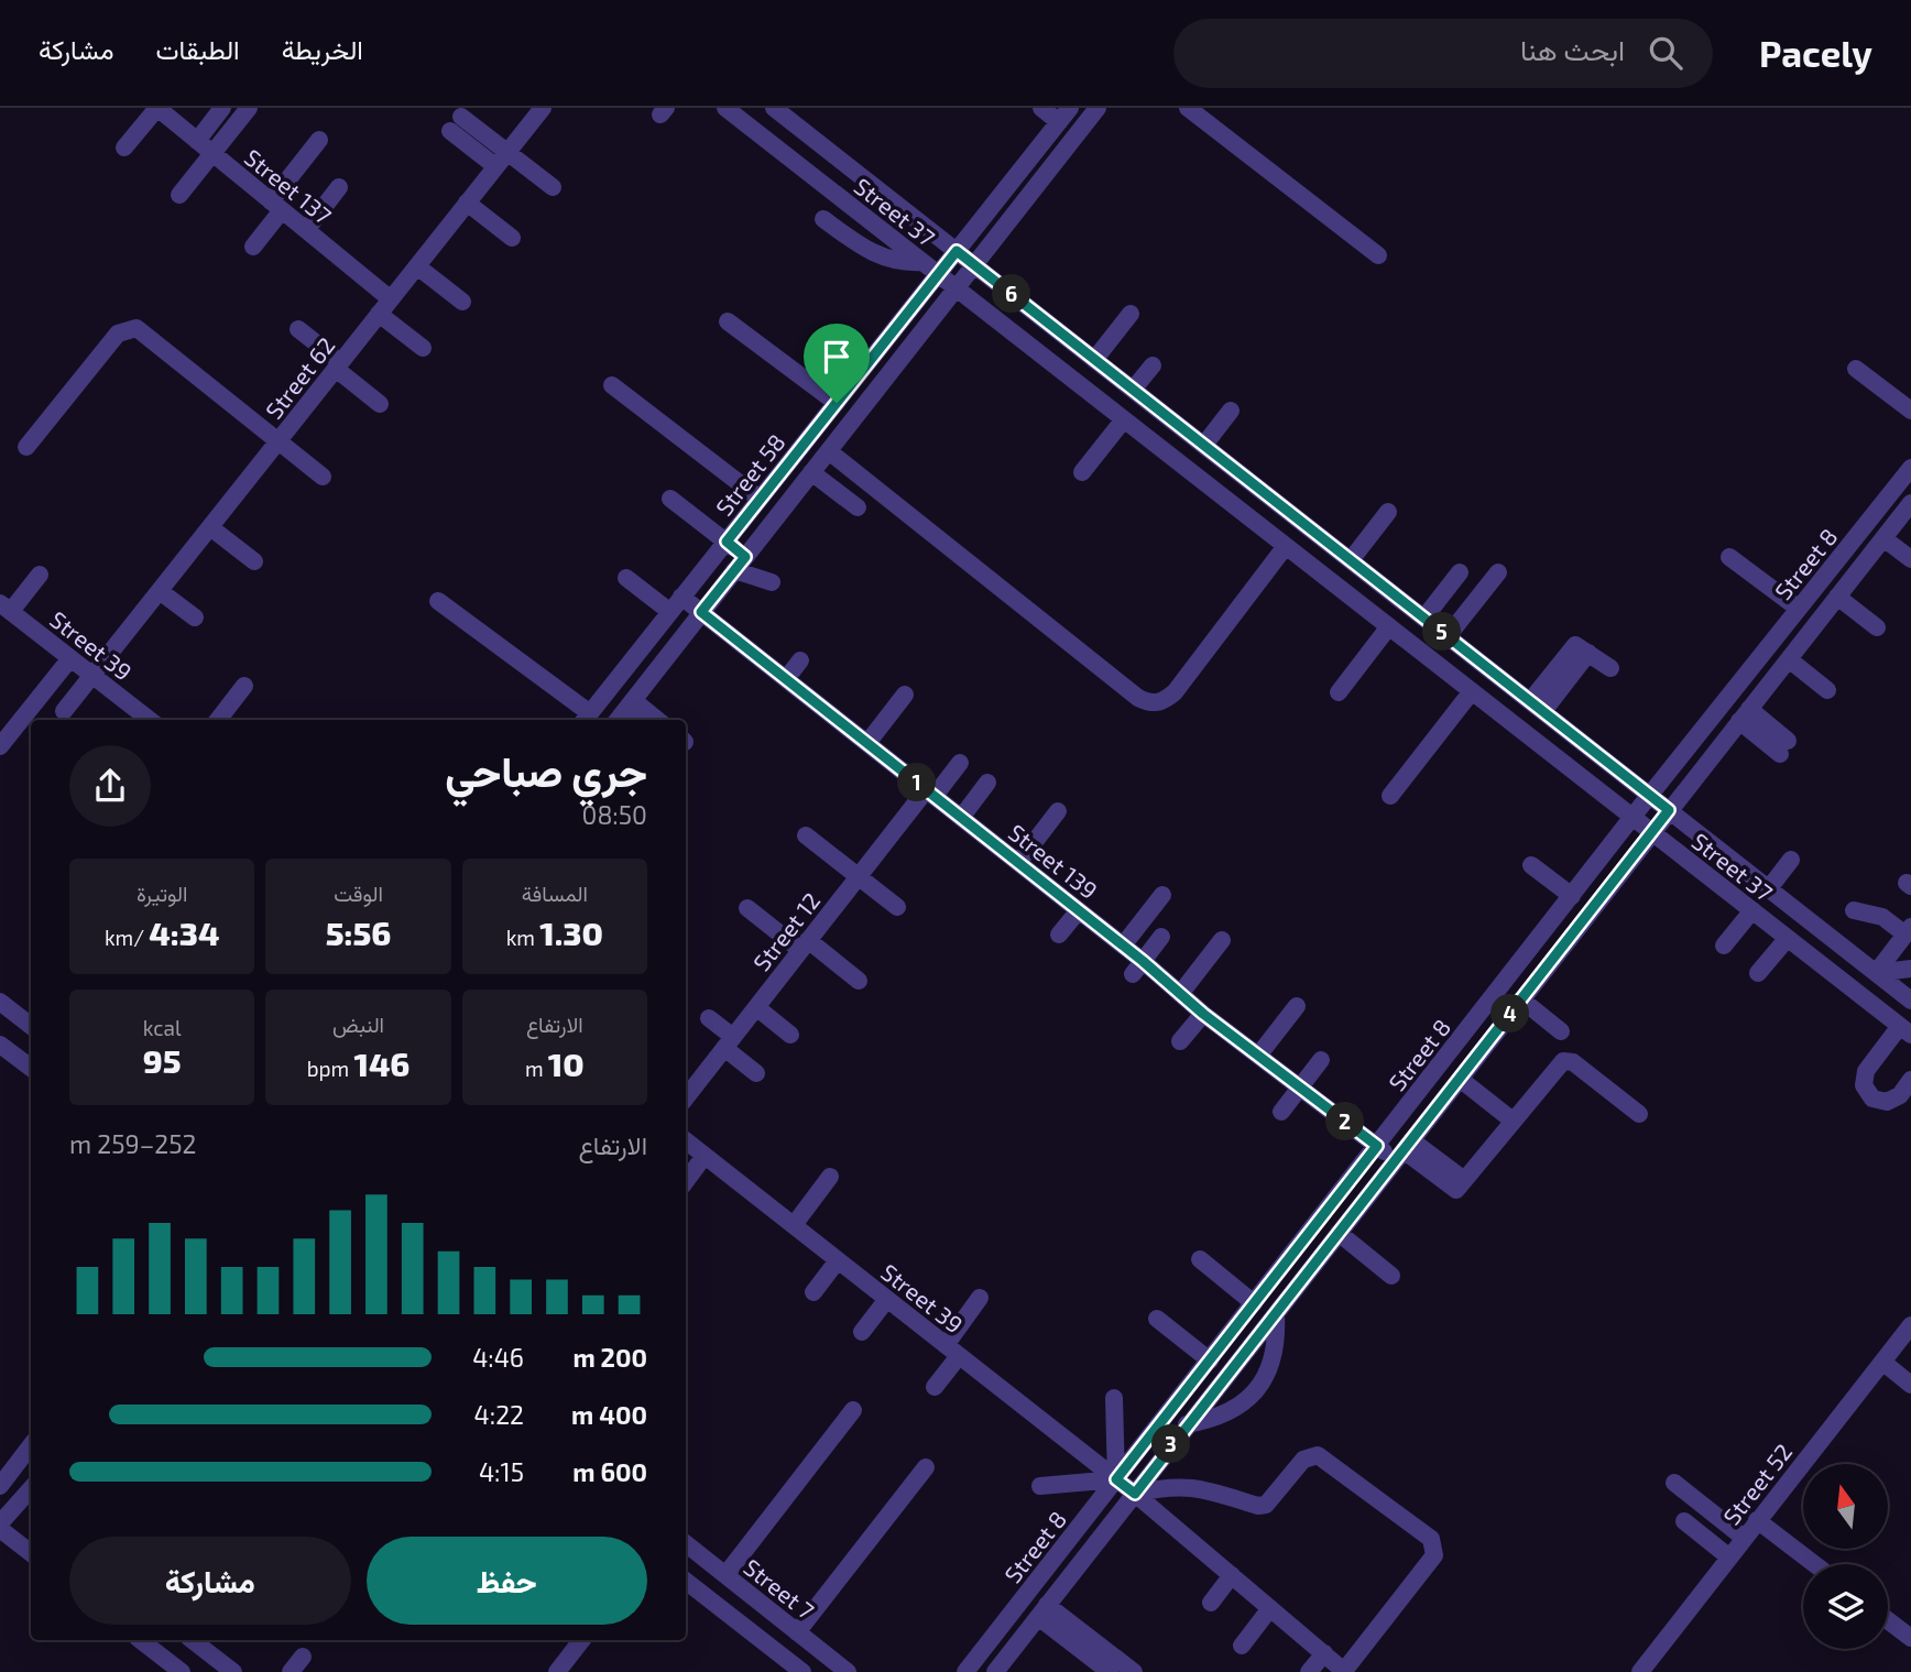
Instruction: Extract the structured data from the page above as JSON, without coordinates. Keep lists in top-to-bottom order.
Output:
{
  "streets": {
    "street": [
      "Street 137",
      "Street 37",
      "Street 62",
      "Street 58",
      "Street 8",
      "Street 39",
      "Street 139",
      "Street 12",
      "Street 52",
      "Street 7"
    ]
  },
  "crossings": [
    ["Street 137", "Street 62"],
    ["Street 37", "Street 58"],
    ["Street 37", "Street 8"],
    ["Street 62", "Street 39"],
    ["Street 58", "Street 139"],
    ["Street 8", "Street 39"],
    ["Street 8", "Street 139"],
    ["Street 139", "Street 12"]
  ],
  "north": "top",
  "page": {
    "header": "Pacely",
    "search": "ابحث هنا",
    "nav": ["الخريطة", "الطبقات", "مشاركة"],
    "pins": [
      "6",
      "5",
      "1",
      "4",
      "2",
      "3"
    ],
    "heading": ["جري صباحي", "08:50"],
    "stats": [
      ["المسافة", "1.30 km"],
      ["الوقت", "5:56"],
      ["الوتيرة", "4:34 /km"],
      ["الارتفاع", "10 m"],
      ["النبض", "146 bpm"],
      ["kcal", "95"]
    ],
    "chart": ["الارتفاع", "252–259 m"],
    "list": [
      {
        "name": "200 m",
        "note": "4:46"
      },
      {
        "name": "400 m",
        "note": "4:22"
      },
      {
        "name": "600 m",
        "note": "4:15"
      }
    ],
    "buttons": ["حفظ", "مشاركة"]
  }
}
